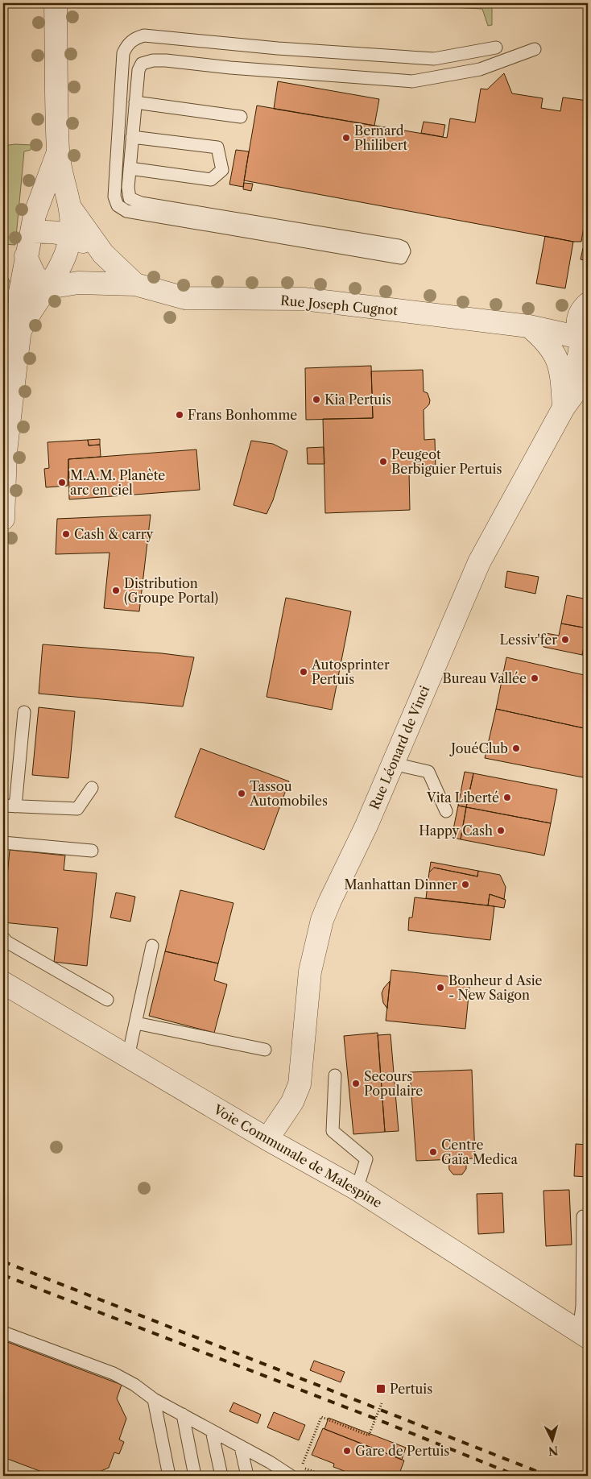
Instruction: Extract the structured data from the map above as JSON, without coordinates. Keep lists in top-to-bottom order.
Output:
{
  "streets": {
    "street": ["Rue Joseph Cugnot", "Rue Léonard de Vinci", "Voie Communale de Malespine"]
  },
  "crossings": [
    ["Rue Léonard de Vinci", "Voie Communale de Malespine"]
  ],
  "places": {
    "other": [
      "Bernard Philibert",
      "Kia Pertuis",
      "Frans Bonhomme",
      "Peugeot Berbiguier Pertuis",
      "M.A.M. Planète arc en ciel",
      "Cash & carry",
      "Distribution (Groupe Portal)",
      "Lessiv'fer",
      "Autosprinter Pertuis",
      "Bureau Vallée",
      "JouéClub",
      "Tassou Automobiles",
      "Vita Liberté",
      "Happy Cash",
      "Manhattan Dinner",
      "Bonheur d Asie - New Saigon",
      "Secours Populaire",
      "Centre Gaïa Medica",
      "Gare de Pertuis"
    ],
    "transit": ["Pertuis"]
  },
  "north": "bottom"
}
